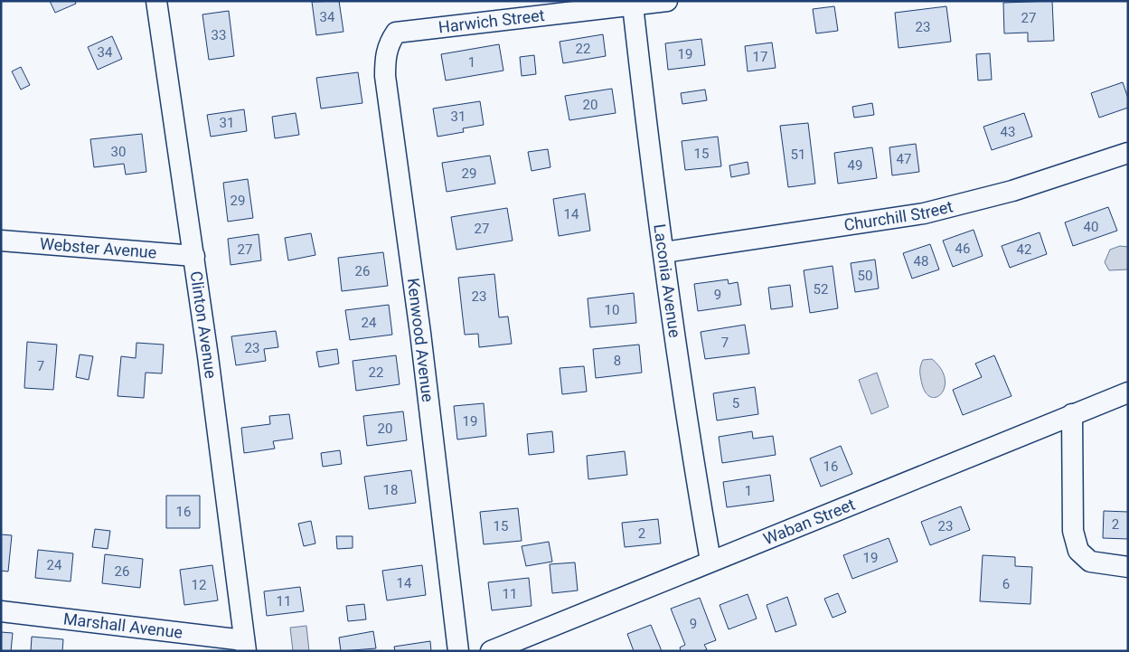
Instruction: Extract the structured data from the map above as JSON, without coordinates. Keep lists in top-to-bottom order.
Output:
{
  "streets": {
    "street": [
      "Harwich Street",
      "Churchill Street",
      "Webster Avenue",
      "Laconia Avenue",
      "Clinton Avenue",
      "Kenwood Avenue",
      "Waban Street",
      "Marshall Avenue"
    ]
  },
  "crossings": [
    ["Harwich Street", "Laconia Avenue"],
    ["Harwich Street", "Kenwood Avenue"],
    ["Churchill Street", "Laconia Avenue"],
    ["Webster Avenue", "Clinton Avenue"],
    ["Laconia Avenue", "Waban Street"],
    ["Clinton Avenue", "Marshall Avenue"]
  ],
  "house_numbers": [
    "34",
    "27",
    "23",
    "33",
    "22",
    "34",
    "19",
    "17",
    "1",
    "20",
    "31",
    "31",
    "43",
    "30",
    "15",
    "51",
    "47",
    "49",
    "29",
    "29",
    "14",
    "40",
    "27",
    "46",
    "27",
    "42",
    "48",
    "26",
    "50",
    "52",
    "9",
    "23",
    "10",
    "24",
    "7",
    "23",
    "8",
    "7",
    "22",
    "5",
    "19",
    "20",
    "16",
    "18",
    "1",
    "16",
    "2",
    "15",
    "23",
    "2",
    "19",
    "24",
    "26",
    "14",
    "6",
    "12",
    "11",
    "11",
    "9"
  ]
}
